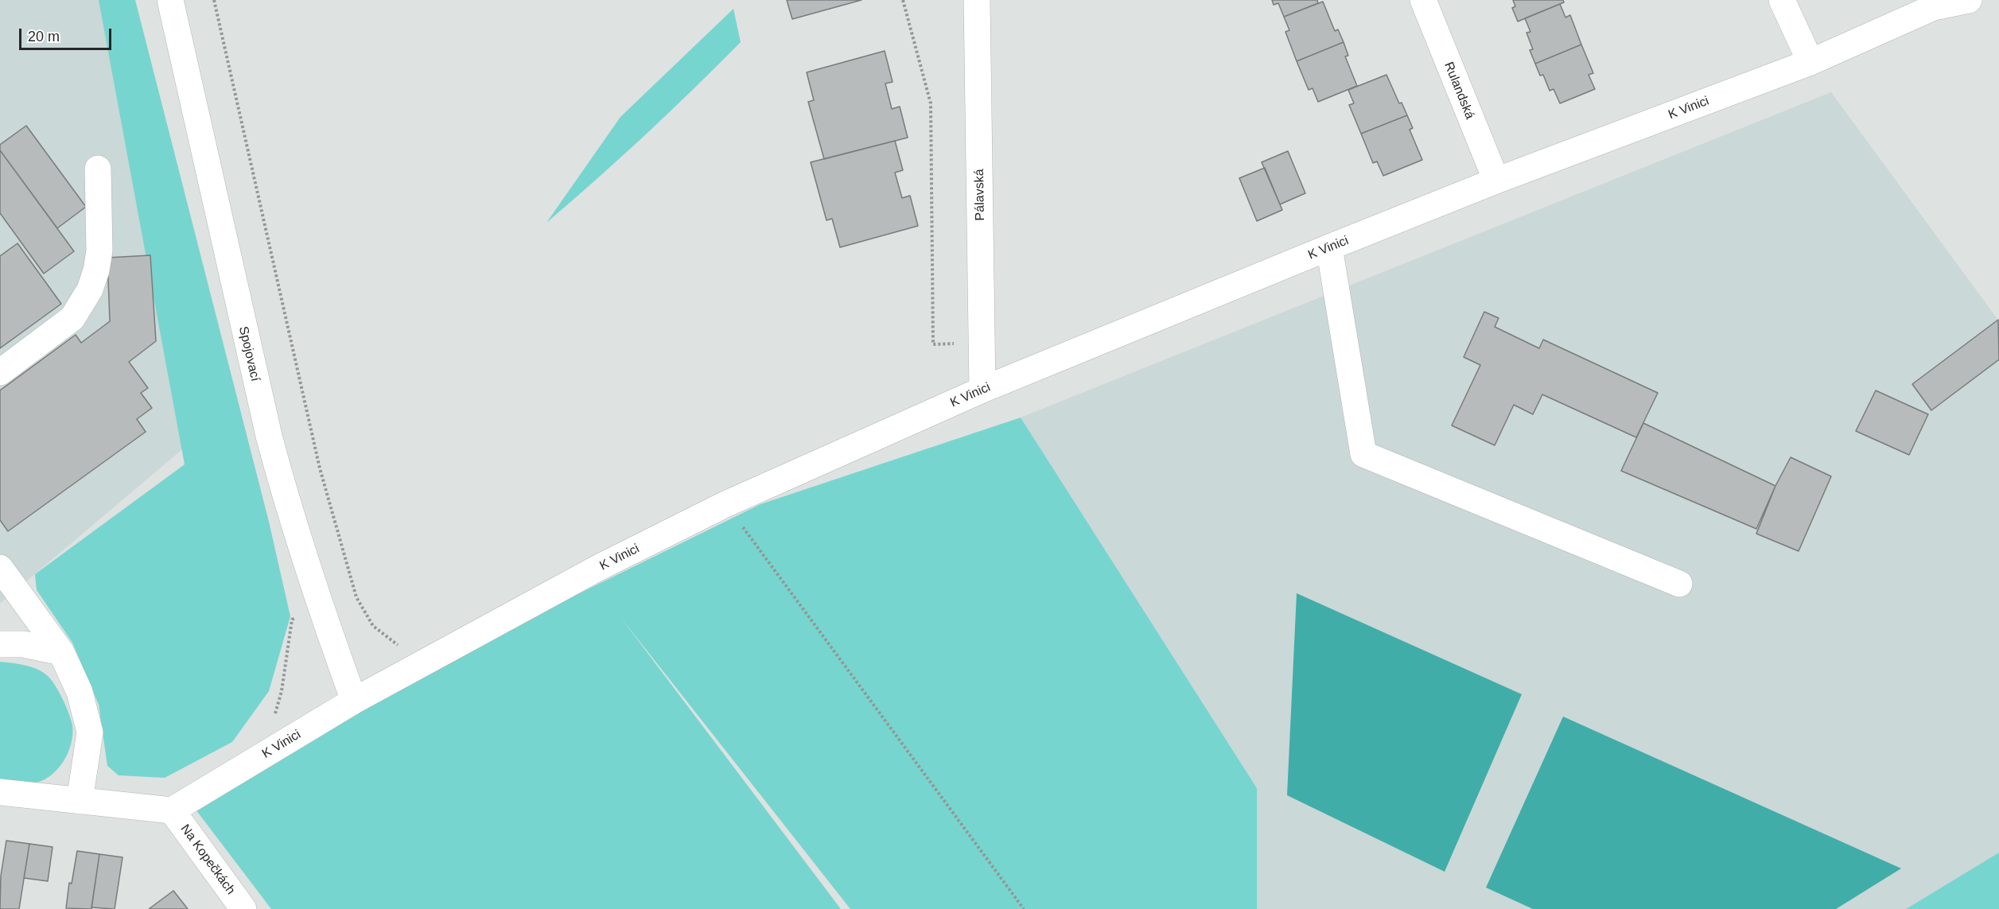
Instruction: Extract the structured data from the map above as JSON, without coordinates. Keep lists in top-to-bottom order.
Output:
{
  "streets": {
    "street": [
      "Rulandská",
      "K Vinici",
      "Pálavská",
      "Spojovací",
      "Na Kopečkách"
    ]
  },
  "crossings": [
    ["Rulandská", "K Vinici"],
    ["K Vinici", "Pálavská"],
    ["K Vinici", "Spojovací"],
    ["K Vinici", "Na Kopečkách"]
  ],
  "scale_bar": "20 m"
}
